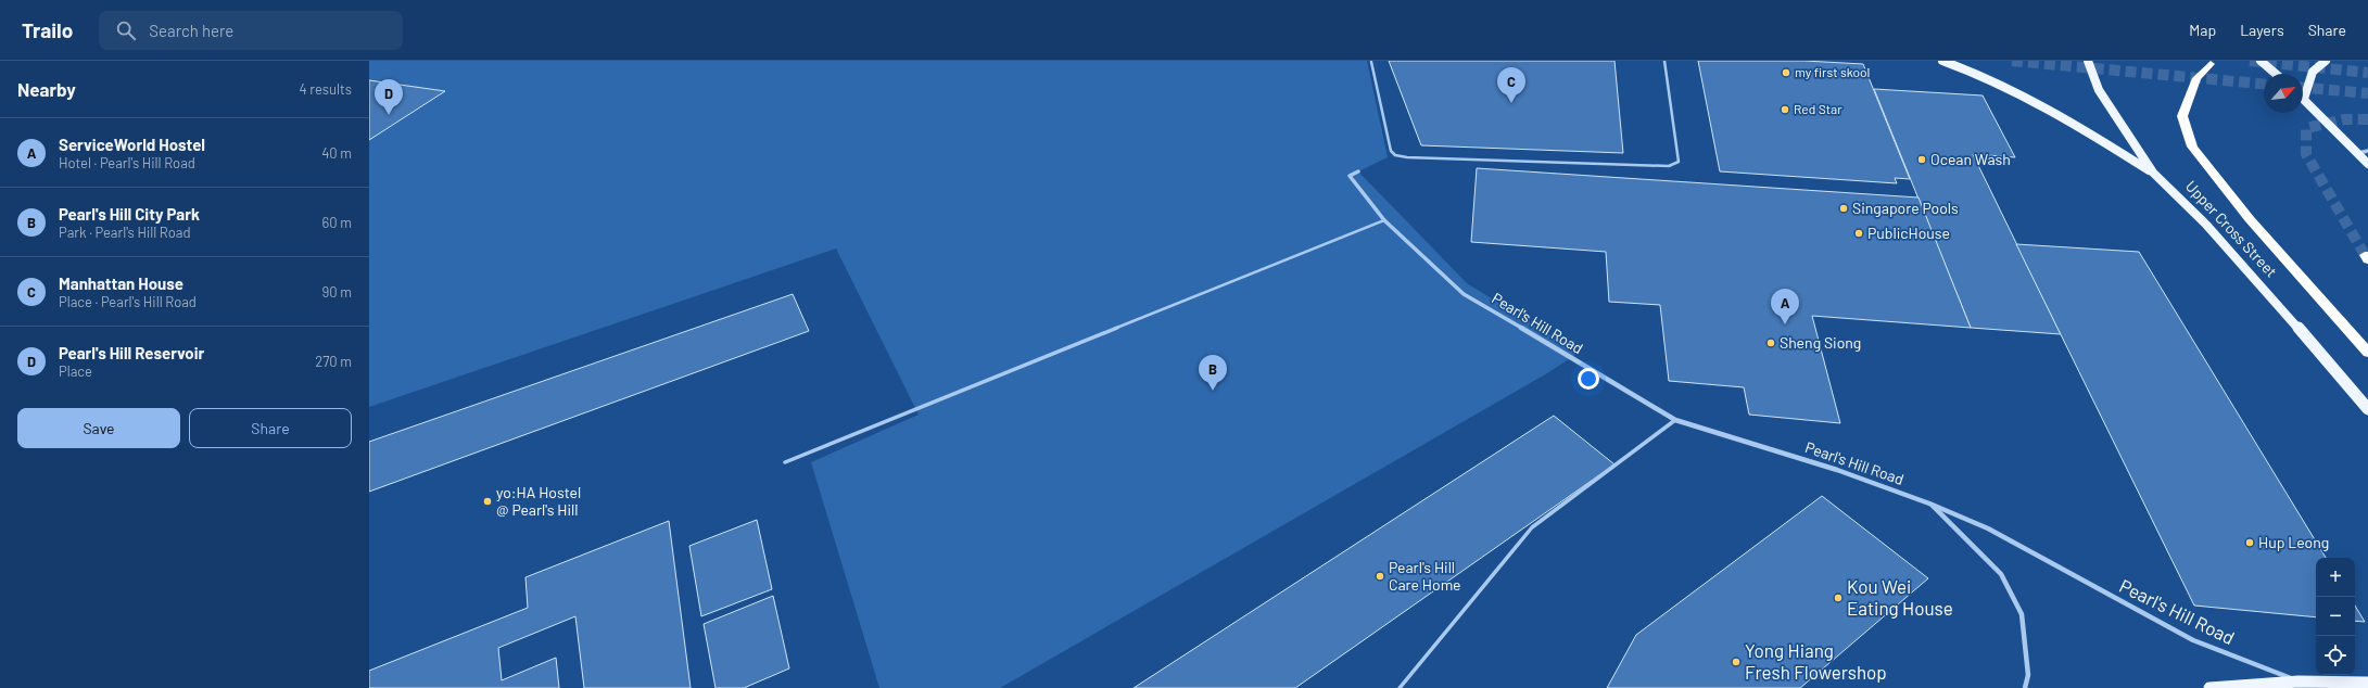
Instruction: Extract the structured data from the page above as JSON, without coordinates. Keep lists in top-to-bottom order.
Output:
{
  "streets": {
    "main road": ["Upper Cross Street"],
    "street": ["Pearl's Hill Road"]
  },
  "places": [
    "my first skool",
    "Red Star",
    "Ocean Wash",
    "Singapore Pools",
    "PublicHouse",
    "Sheng Siong",
    "yo:HA Hostel @ Pearl's Hill",
    "Hup Leong",
    "Pearl's Hill Care Home",
    "Kou Wei Eating House",
    "Yong Hiang Fresh Flowershop"
  ],
  "north": "top right",
  "page": {
    "header": "Trailo",
    "search": "Search here",
    "nav": ["Map", "Layers", "Share"],
    "heading": ["Nearby", "4 results"],
    "pins": [
      "C",
      "D",
      "A",
      "B"
    ],
    "list": [
      {
        "mark": "A",
        "name": "ServiceWorld Hostel",
        "note": "Hotel · Pearl's Hill Road",
        "value": "40 m"
      },
      {
        "mark": "B",
        "name": "Pearl's Hill City Park",
        "note": "Park · Pearl's Hill Road",
        "value": "60 m"
      },
      {
        "mark": "C",
        "name": "Manhattan House",
        "note": "Place · Pearl's Hill Road",
        "value": "90 m"
      },
      {
        "mark": "D",
        "name": "Pearl's Hill Reservoir",
        "note": "Place",
        "value": "270 m"
      }
    ],
    "buttons": ["Save", "Share"],
    "map_buttons": ["+", "−"]
  }
}
